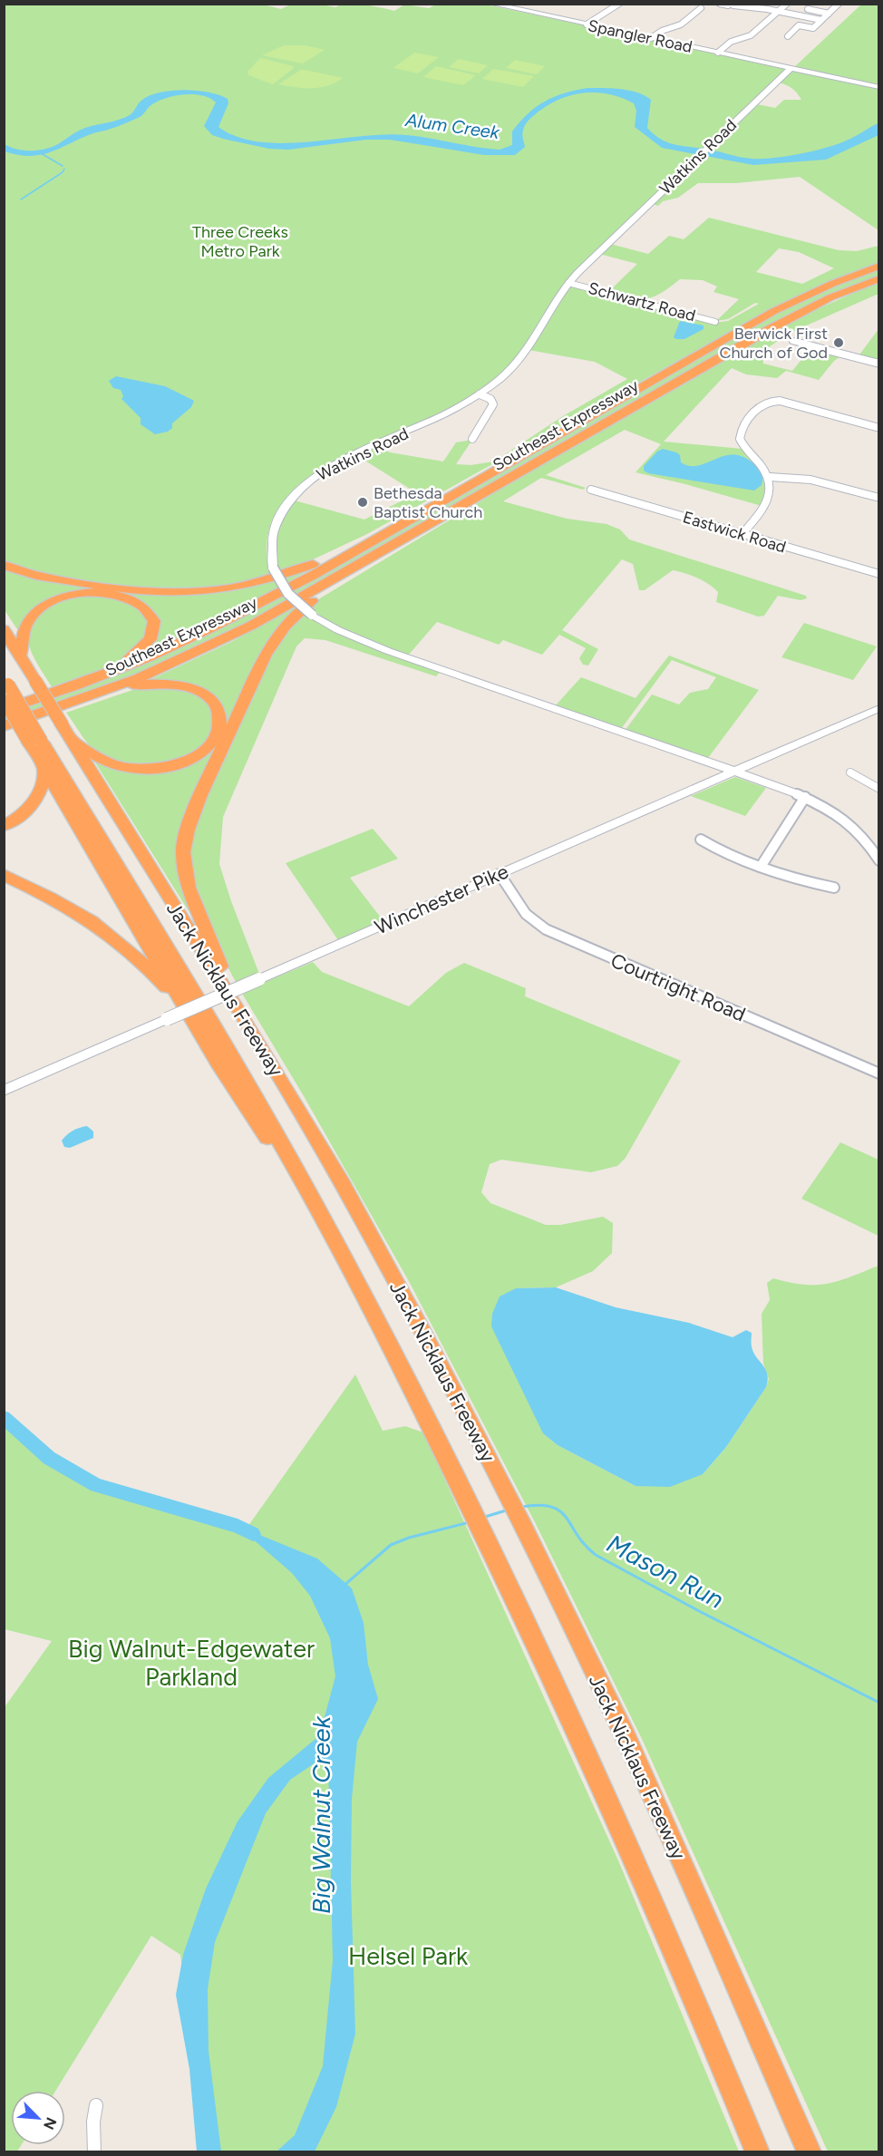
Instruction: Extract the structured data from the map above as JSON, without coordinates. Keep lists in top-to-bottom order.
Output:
{
  "streets": {
    "highway": ["Southeast Expressway", "Jack Nicklaus Freeway"],
    "street": [
      "Spangler Road",
      "Watkins Road",
      "Schwartz Road",
      "Eastwick Road",
      "Winchester Pike",
      "Courtright Road"
    ]
  },
  "crossings": [
    ["Spangler Road", "Watkins Road"],
    ["Watkins Road", "Schwartz Road"],
    ["Watkins Road", "Winchester Pike"],
    ["Winchester Pike", "Courtright Road"]
  ],
  "water": ["Alum Creek", "Mason Run", "Big Walnut Creek"],
  "parks": ["Three Creeks Metro Park", "Big Walnut-Edgewater Parkland", "Helsel Park"],
  "places": ["Berwick First Church of God", "Bethesda Baptist Church"],
  "north": "bottom right"
}
